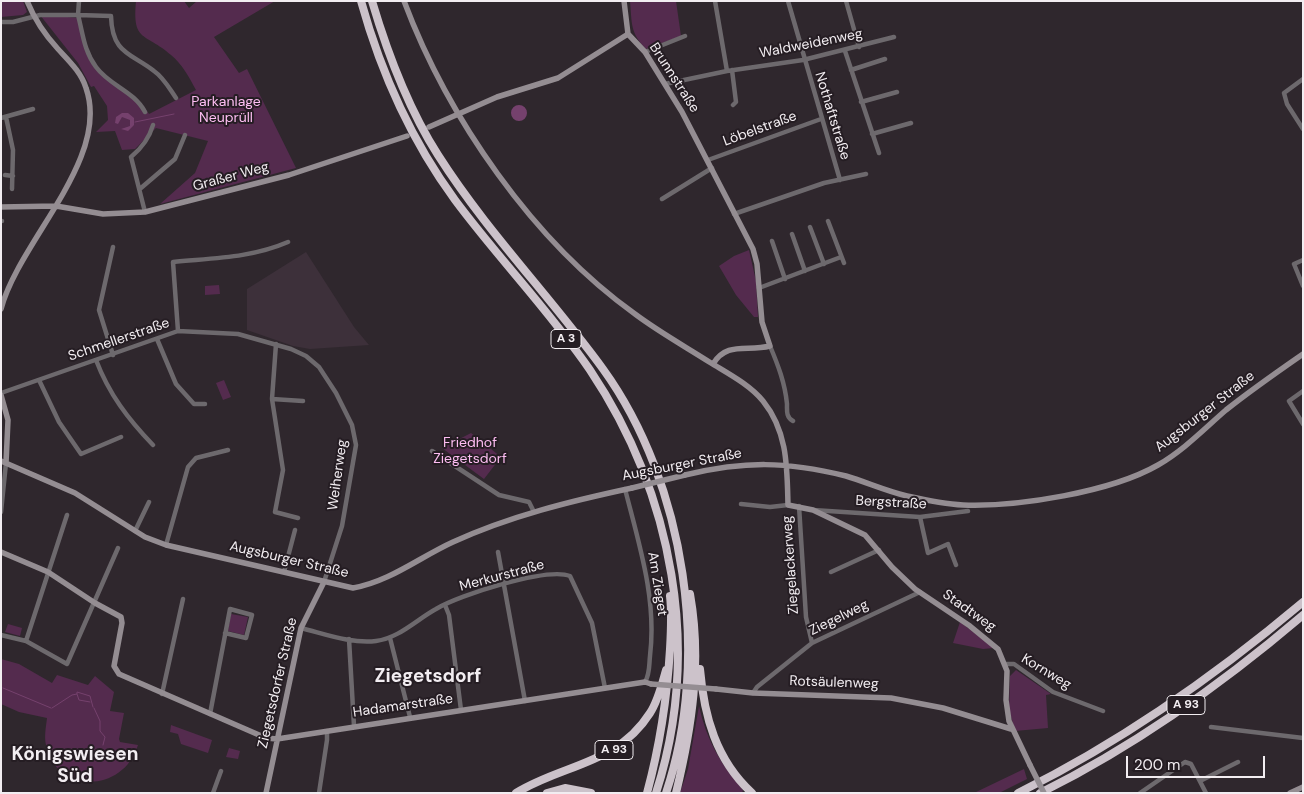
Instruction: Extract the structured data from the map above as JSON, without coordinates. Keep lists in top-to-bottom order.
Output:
{
  "streets": {
    "highway": ["A 3", "A 93"],
    "street": [
      "Waldweidenweg",
      "Brunnstraße",
      "Nothaftstraße",
      "Löbelstraße",
      "Graßer Weg",
      "Schmellerstraße",
      "Augsburger Straße",
      "Weiherweg",
      "Bergstraße",
      "Ziegelackerweg",
      "Merkurstraße",
      "Am Zieget",
      "Stadtweg",
      "Ziegelweg",
      "Kornweg",
      "Ziegetsdorfer Straße",
      "Rotsäulenweg",
      "Hadamarstraße"
    ]
  },
  "crossings": [
    ["Waldweidenweg", "Brunnstraße"],
    ["Waldweidenweg", "Nothaftstraße"],
    ["Brunnstraße", "Nothaftstraße"],
    ["Brunnstraße", "Löbelstraße"],
    ["Nothaftstraße", "Löbelstraße"],
    ["Schmellerstraße", "Weiherweg"],
    ["Augsburger Straße", "Weiherweg"],
    ["Augsburger Straße", "Ziegelackerweg"],
    ["Augsburger Straße", "Am Zieget"],
    ["Augsburger Straße", "Ziegetsdorfer Straße"],
    ["Weiherweg", "Ziegetsdorfer Straße"],
    ["Bergstraße", "Stadtweg"],
    ["Ziegelackerweg", "Stadtweg"],
    ["Ziegelackerweg", "Ziegelweg"],
    ["Merkurstraße", "Ziegetsdorfer Straße"],
    ["Merkurstraße", "Hadamarstraße"],
    ["Am Zieget", "Rotsäulenweg"],
    ["Am Zieget", "Hadamarstraße"],
    ["Stadtweg", "Ziegelweg"],
    ["Stadtweg", "Kornweg"],
    ["Stadtweg", "Rotsäulenweg"],
    ["Ziegelweg", "Rotsäulenweg"],
    ["Ziegetsdorfer Straße", "Hadamarstraße"],
    ["Rotsäulenweg", "Hadamarstraße"]
  ],
  "districts": ["Ziegetsdorf", "Königswiesen Süd"],
  "parks": ["Parkanlage Neuprüll", "Friedhof Ziegetsdorf"],
  "scale_bar": "200 m"
}
